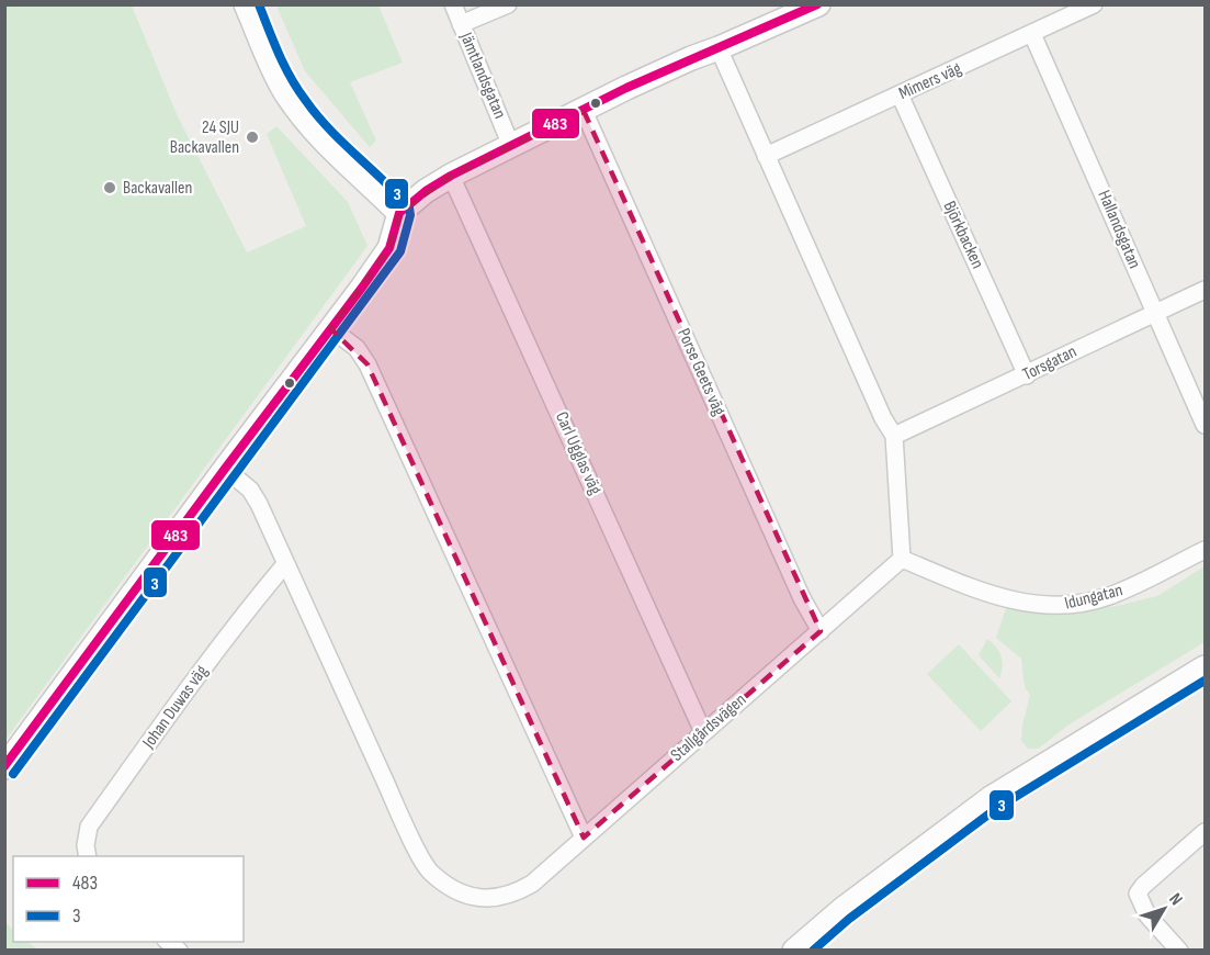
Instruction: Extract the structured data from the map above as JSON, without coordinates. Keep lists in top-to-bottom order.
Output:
{
  "streets": {
    "street": [
      "Jämtlandsgatan",
      "Mimers väg",
      "Hallandsgatan",
      "Björkbacken",
      "Torsgatan",
      "Porse Geets väg",
      "Carl Ugglas väg",
      "Idungatan",
      "Johan Duwas väg",
      "Stallgårdsvägen"
    ]
  },
  "crossings": [
    ["Mimers väg", "Hallandsgatan"],
    ["Mimers väg", "Björkbacken"],
    ["Hallandsgatan", "Torsgatan"],
    ["Björkbacken", "Torsgatan"],
    ["Porse Geets väg", "Stallgårdsvägen"],
    ["Carl Ugglas väg", "Stallgårdsvägen"],
    ["Idungatan", "Stallgårdsvägen"],
    ["Johan Duwas väg", "Stallgårdsvägen"]
  ],
  "places": ["24 SJU Backavallen", "Backavallen"],
  "lines": ["transit line 483", "transit line 3"],
  "legend": ["483", "3"],
  "north": "top right"
}
